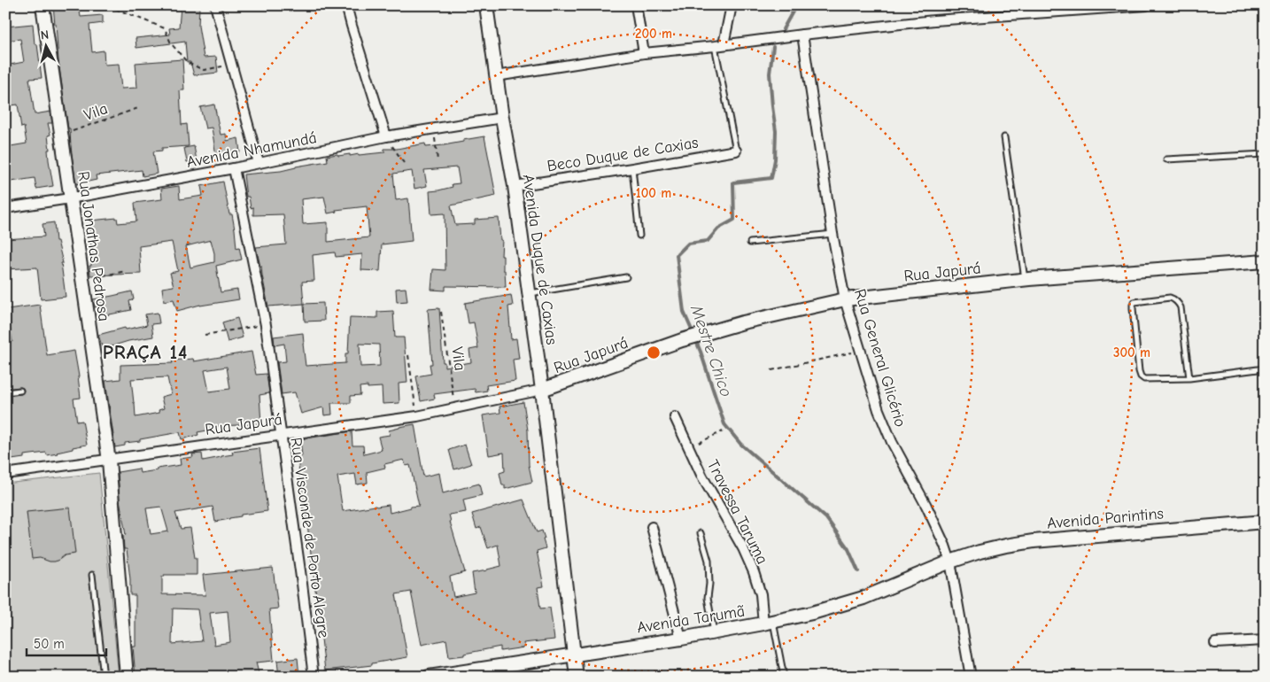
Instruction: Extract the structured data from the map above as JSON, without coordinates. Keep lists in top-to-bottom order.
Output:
{
  "streets": {
    "street": [
      "Avenida Nhamundá",
      "Beco Duque de Caxias",
      "Rua Jonathas Pedrosa",
      "Avenida Duque de Caxias",
      "Rua Japurá",
      "Rua General Glicério",
      "Travessa Taruma",
      "Avenida Parintins",
      "Rua Visconde de Porto Alegre",
      "Avenida Tarumã"
    ],
    "path": ["Vila"]
  },
  "crossings": [
    ["Vila", "Rua Jonathas Pedrosa"],
    ["Vila", "Rua Japurá"],
    ["Avenida Nhamundá", "Rua Jonathas Pedrosa"],
    ["Avenida Nhamundá", "Avenida Duque de Caxias"],
    ["Avenida Nhamundá", "Rua Visconde de Porto Alegre"],
    ["Beco Duque de Caxias", "Avenida Duque de Caxias"],
    ["Rua Jonathas Pedrosa", "Rua Japurá"],
    ["Avenida Duque de Caxias", "Rua Japurá"],
    ["Avenida Duque de Caxias", "Avenida Tarumã"],
    ["Rua Japurá", "Rua General Glicério"],
    ["Rua Japurá", "Rua Visconde de Porto Alegre"],
    ["Rua General Glicério", "Avenida Parintins"],
    ["Rua General Glicério", "Avenida Tarumã"],
    ["Travessa Taruma", "Avenida Tarumã"],
    ["Avenida Parintins", "Avenida Tarumã"]
  ],
  "districts": ["PRAÇA 14"],
  "water": ["Mestre Chico"],
  "scale_bar": "50 m",
  "north": "top",
  "rings": ["200 m", "100 m", "300 m"]
}
